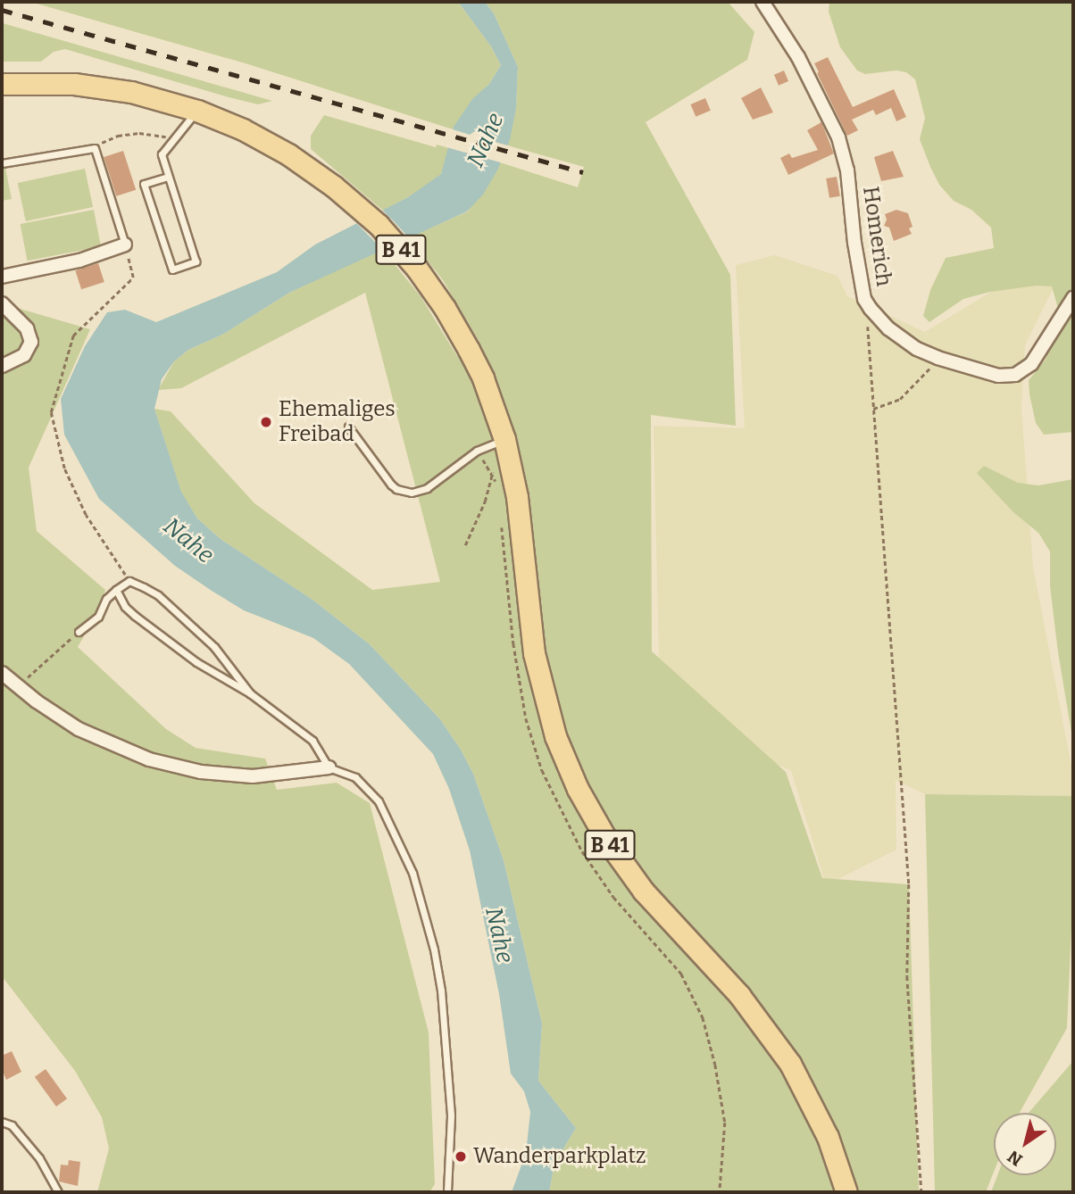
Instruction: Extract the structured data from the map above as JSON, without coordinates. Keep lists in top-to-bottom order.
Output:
{
  "streets": {
    "main road": ["B 41"],
    "street": ["Homerich"]
  },
  "water": ["Nahe"],
  "places": ["Ehemaliges Freibad", "Wanderparkplatz"],
  "north": "bottom left"
}
